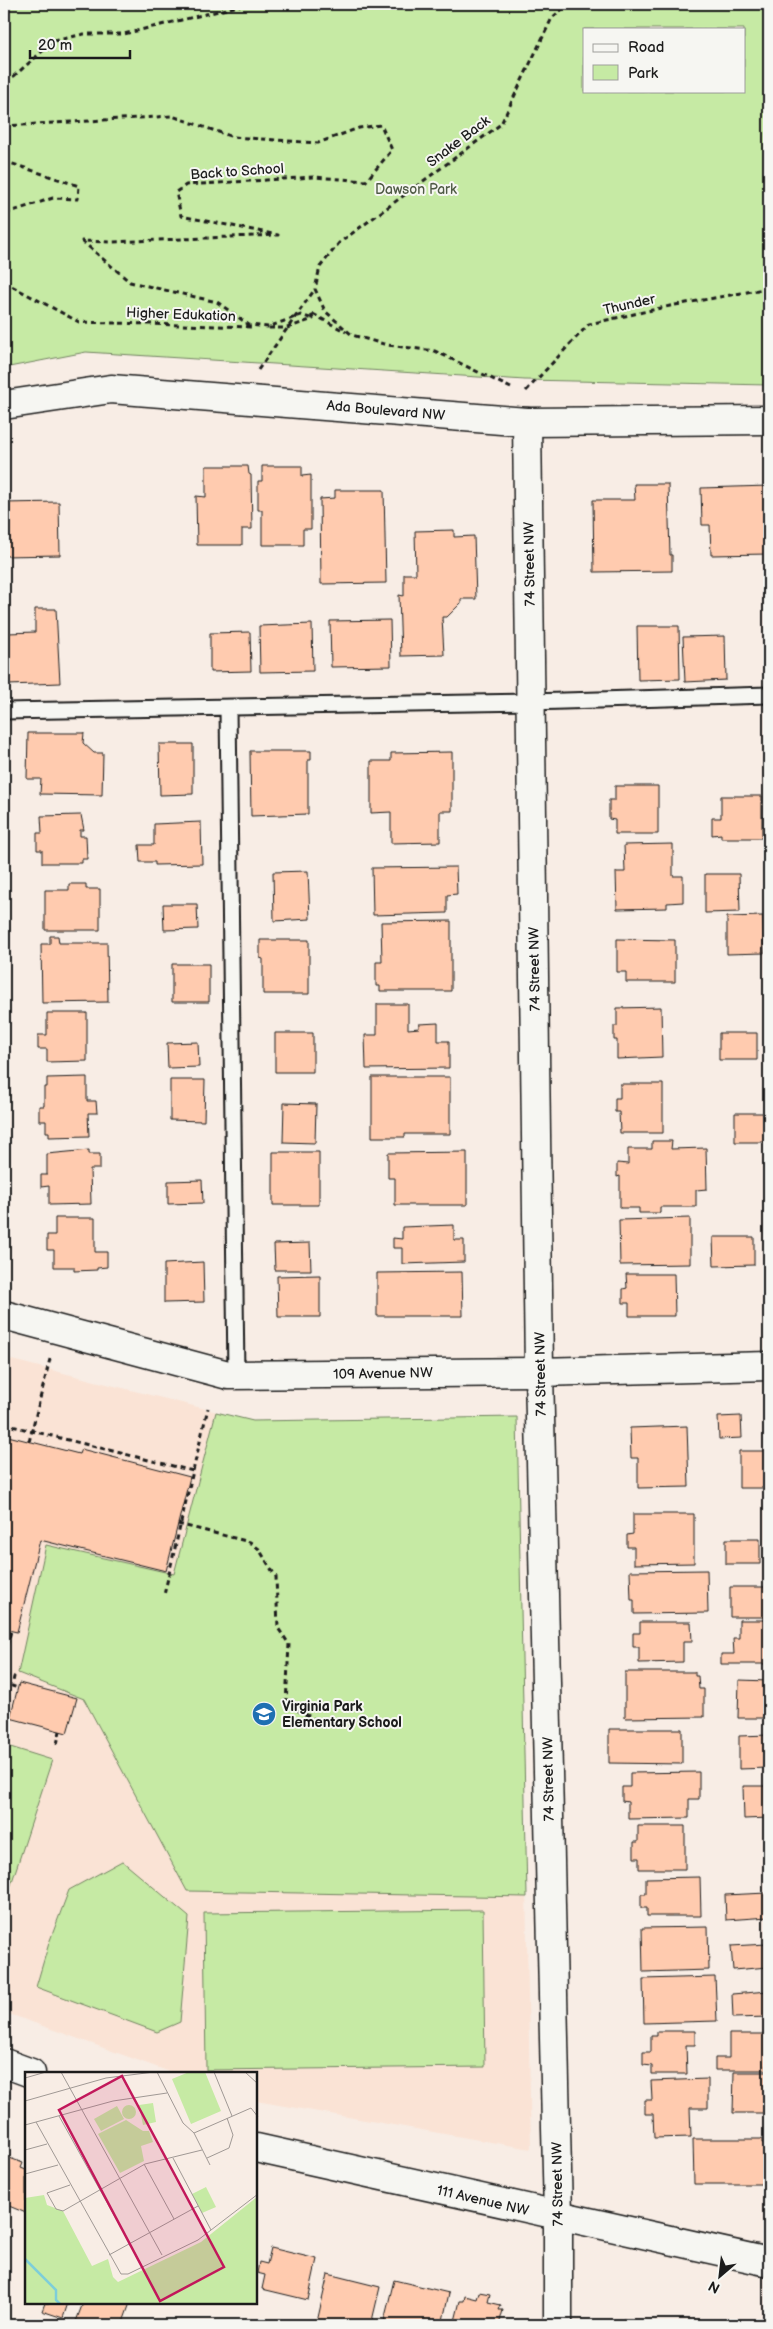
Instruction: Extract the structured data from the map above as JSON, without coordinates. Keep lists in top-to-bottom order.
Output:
{
  "streets": {
    "street": [
      "Ada Boulevard NW",
      "74 Street NW",
      "109 Avenue NW",
      "111 Avenue NW"
    ],
    "path": [
      "Snake Back",
      "Back to School",
      "Thunder",
      "Higher Edukation"
    ]
  },
  "crossings": [
    ["Back to School", "Higher Edukation"],
    ["Ada Boulevard NW", "74 Street NW"],
    ["74 Street NW", "109 Avenue NW"],
    ["74 Street NW", "111 Avenue NW"]
  ],
  "parks": ["Dawson Park"],
  "places": {
    "school or university": ["Virginia Park Elementary School"]
  },
  "legend": ["Road", "Park"],
  "scale_bar": "20 m",
  "north": "bottom left"
}
